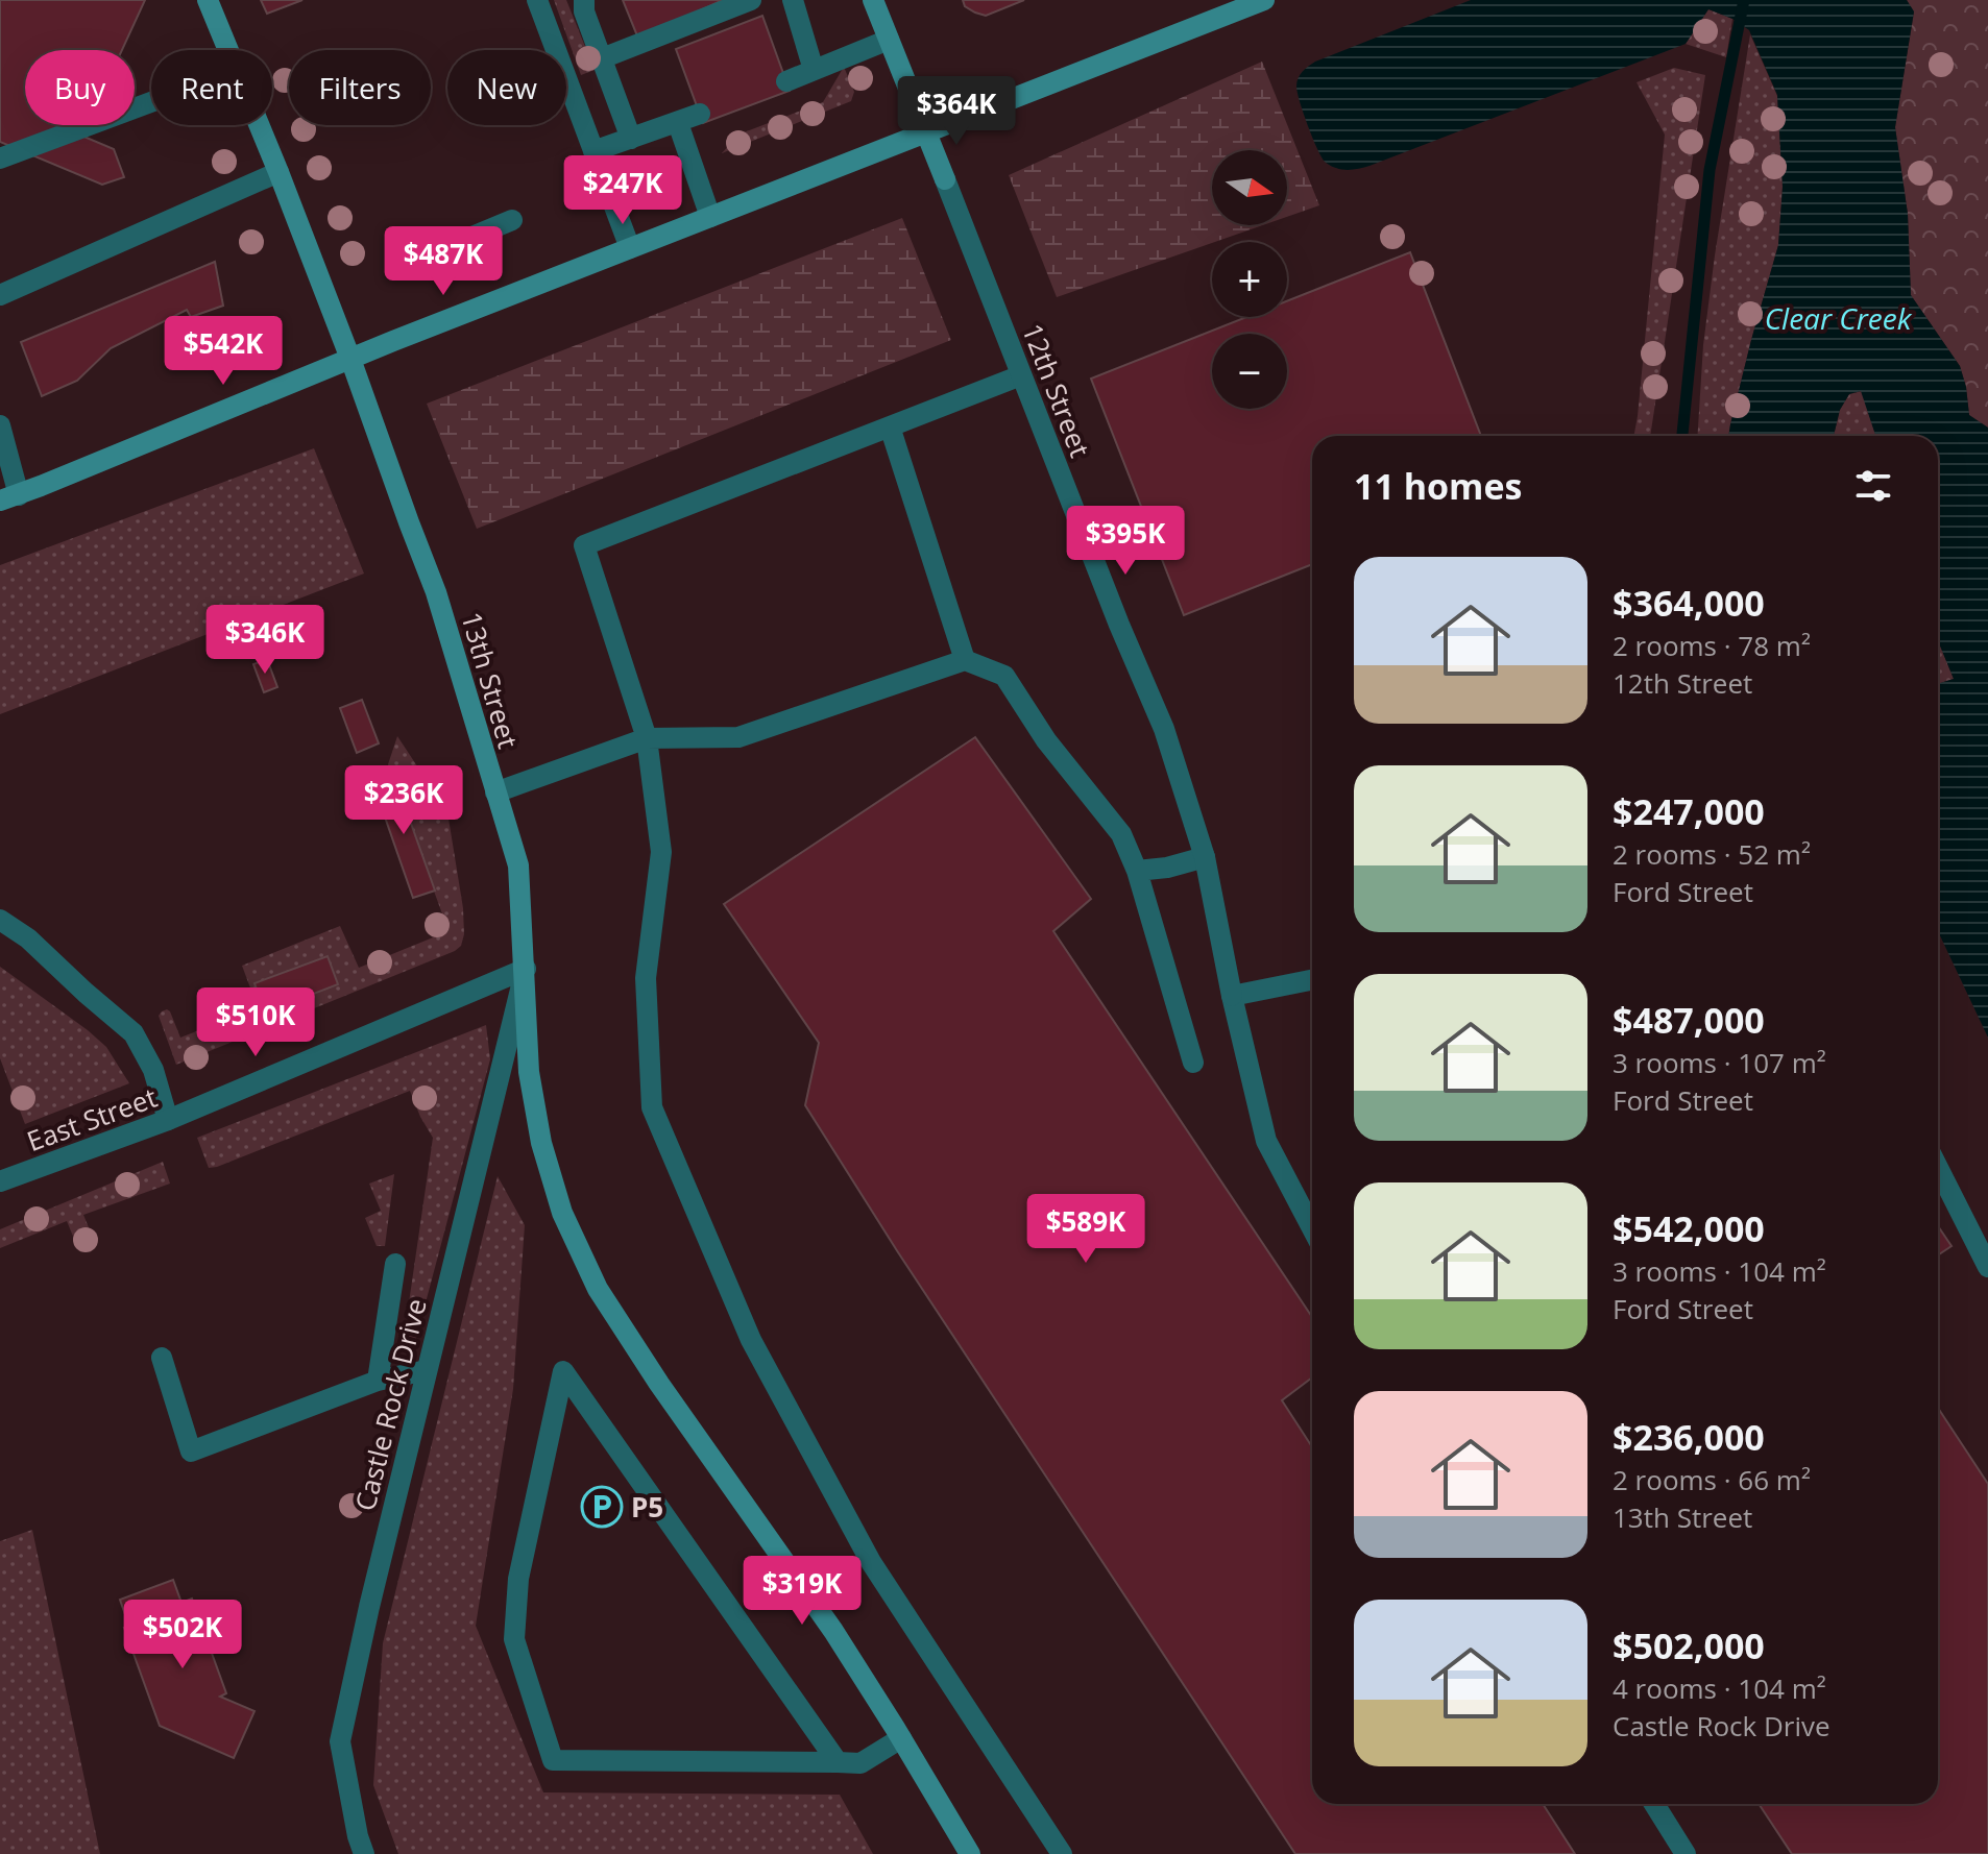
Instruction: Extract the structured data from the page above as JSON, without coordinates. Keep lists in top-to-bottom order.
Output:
{
  "streets": {
    "street": [
      "12th Street",
      "13th Street",
      "East Street",
      "Castle Rock Drive"
    ]
  },
  "crossings": [
    ["13th Street", "East Street"],
    ["13th Street", "Castle Rock Drive"],
    ["East Street", "Castle Rock Drive"]
  ],
  "water": ["Clear Creek"],
  "places": {
    "parking": ["P5"]
  },
  "north": "right",
  "page": {
    "chip": [
      "Buy",
      "Rent",
      "Filters",
      "New"
    ],
    "price": [
      "$364K",
      "$247K",
      "$487K",
      "$542K",
      "$395K",
      "$346K",
      "$236K",
      "$510K",
      "$589K",
      "$319K",
      "$502K"
    ],
    "map_buttons": ["+", "−"],
    "heading": "11 homes",
    "list": [
      {
        "name": "$364,000",
        "note": "2 rooms · 78 m² · 12th Street"
      },
      {
        "name": "$247,000",
        "note": "2 rooms · 52 m² · Ford Street"
      },
      {
        "name": "$487,000",
        "note": "3 rooms · 107 m² · Ford Street"
      },
      {
        "name": "$542,000",
        "note": "3 rooms · 104 m² · Ford Street"
      },
      {
        "name": "$236,000",
        "note": "2 rooms · 66 m² · 13th Street"
      },
      {
        "name": "$502,000",
        "note": "4 rooms · 104 m² · Castle Rock Drive"
      }
    ]
  }
}
